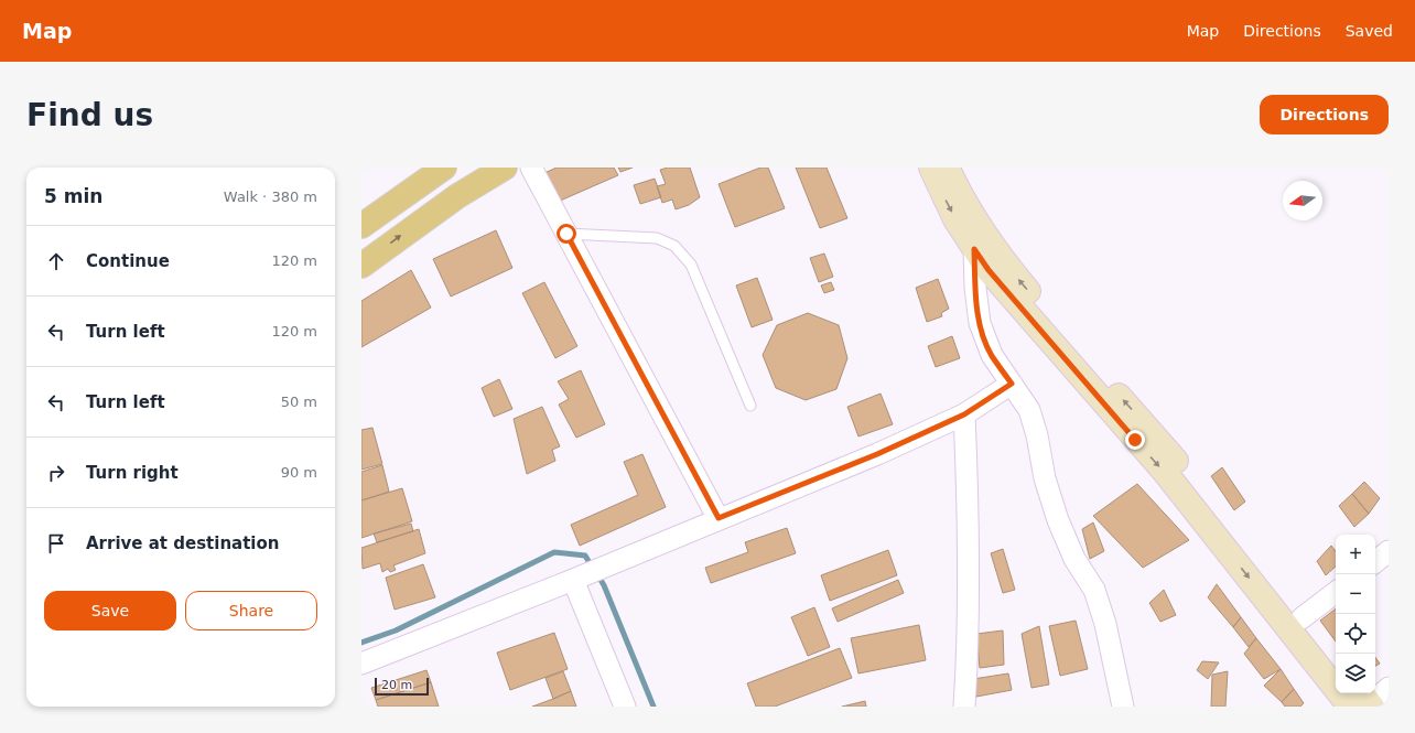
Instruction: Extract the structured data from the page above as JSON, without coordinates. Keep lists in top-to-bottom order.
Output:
{
  "scale_bar": "20 m",
  "north": "left",
  "page": {
    "header": "Map",
    "nav": ["Map", "Directions", "Saved"],
    "buttons": [
      "Directions",
      ["Save", "Share"]
    ],
    "title": "Find us",
    "heading": ["5 min", "Walk · 380 m"],
    "list": [
      ["Continue", "120 m"],
      ["Turn left", "120 m"],
      ["Turn left", "50 m"],
      ["Turn right", "90 m"],
      "Arrive at destination"
    ],
    "map_buttons": ["+", "−"],
    "scale": "20 m"
  }
}
